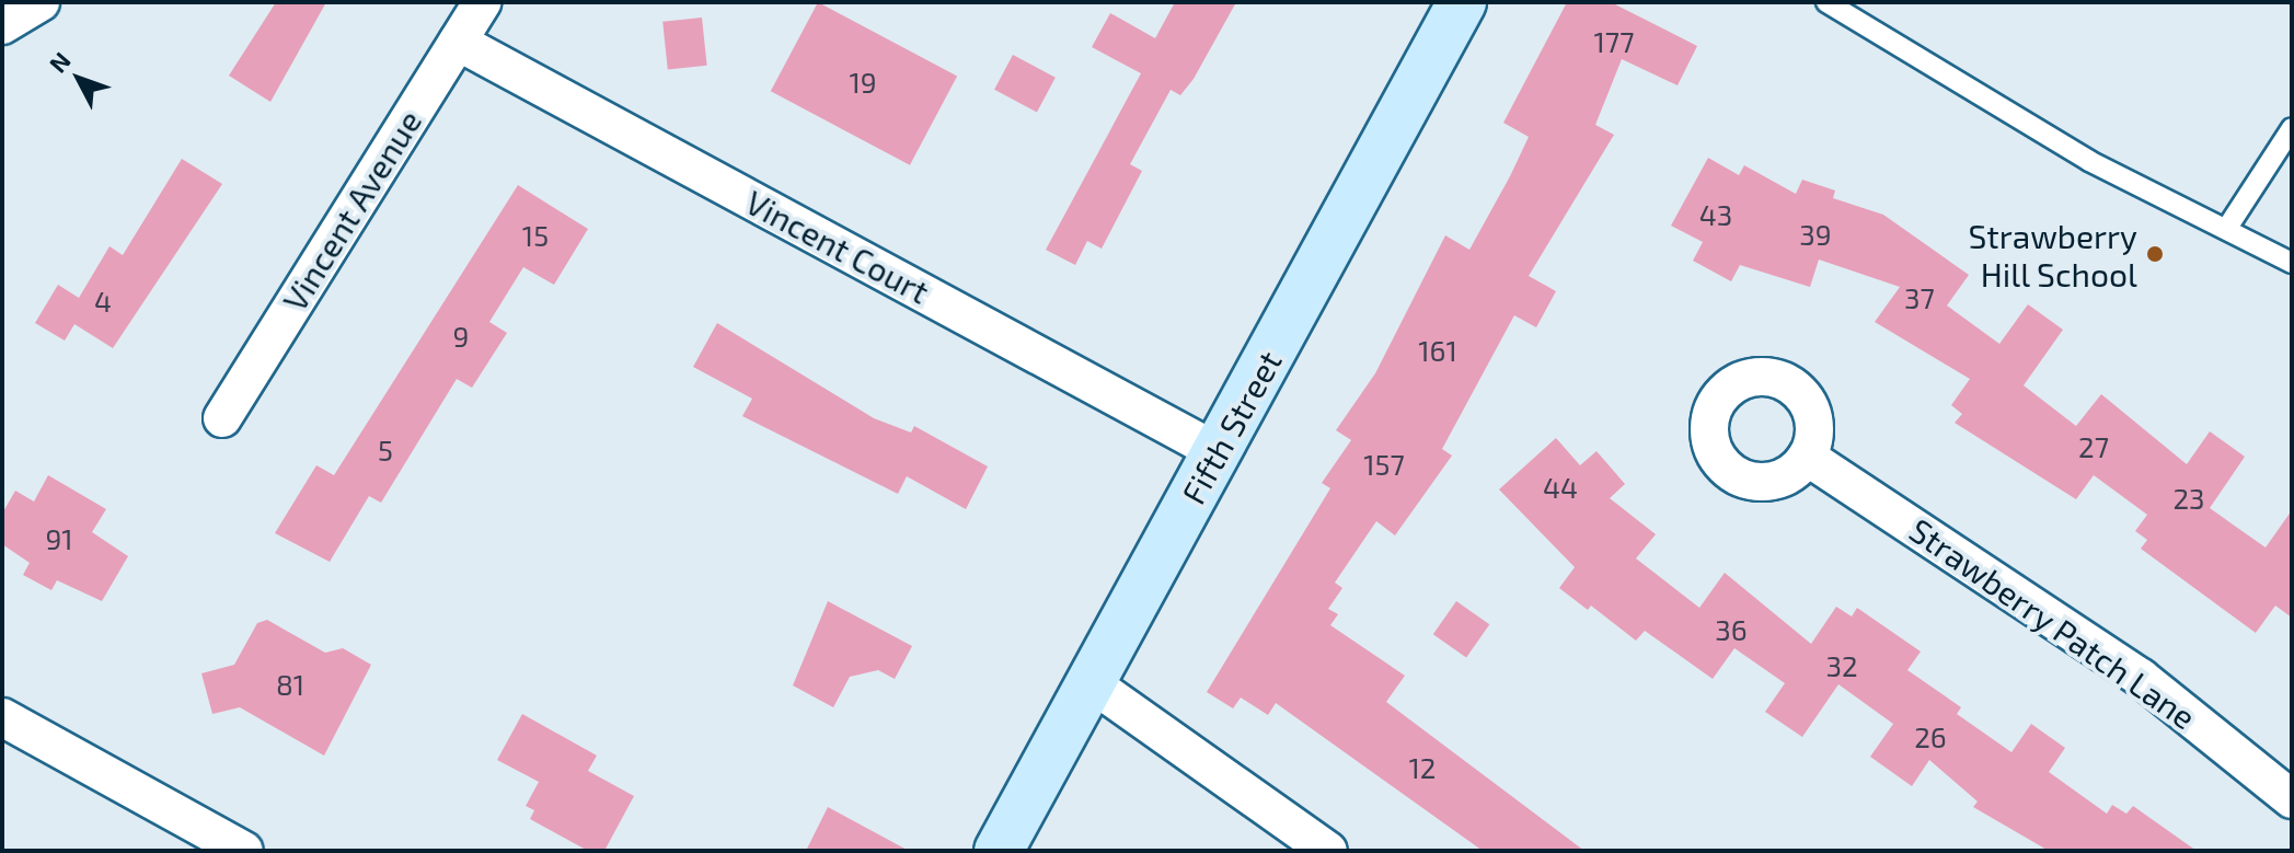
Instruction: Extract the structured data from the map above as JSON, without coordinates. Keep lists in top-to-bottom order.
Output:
{
  "streets": {
    "street": [
      "Vincent Avenue",
      "Vincent Court",
      "Fifth Street",
      "Strawberry Patch Lane"
    ]
  },
  "crossings": [
    ["Vincent Avenue", "Vincent Court"],
    ["Vincent Court", "Fifth Street"]
  ],
  "places": ["Strawberry Hill School"],
  "house_numbers": [
    "177",
    "19",
    "43",
    "39",
    "15",
    "37",
    "4",
    "9",
    "161",
    "27",
    "5",
    "157",
    "44",
    "23",
    "91",
    "36",
    "32",
    "81",
    "26",
    "12"
  ],
  "north": "top left"
}
